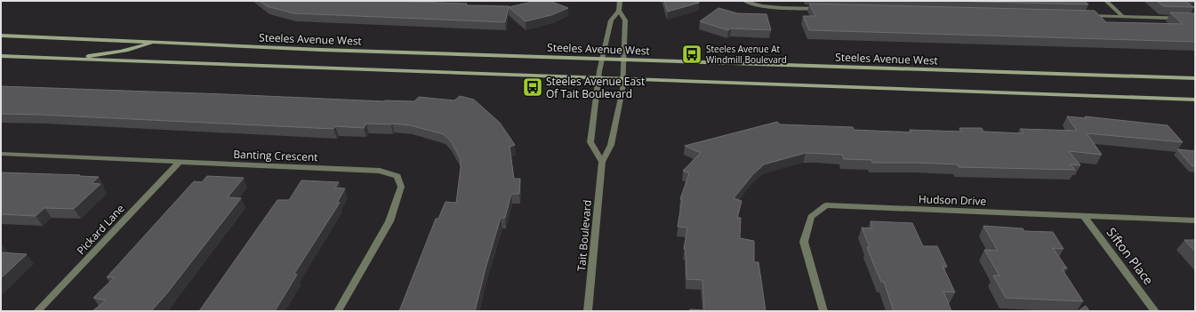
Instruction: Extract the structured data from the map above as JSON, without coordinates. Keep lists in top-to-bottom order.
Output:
{
  "streets": {
    "main road": ["Steeles Avenue West"],
    "street": [
      "Banting Crescent",
      "Hudson Drive",
      "Pickard Lane",
      "Tait Boulevard",
      "Sifton Place"
    ]
  },
  "crossings": [
    ["Steeles Avenue West", "Tait Boulevard"],
    ["Banting Crescent", "Pickard Lane"],
    ["Hudson Drive", "Sifton Place"]
  ],
  "places": {
    "bus stop": ["Steeles Avenue At Windmill Boulevard", "Steeles Avenue East Of Tait Boulevard"]
  }
}
